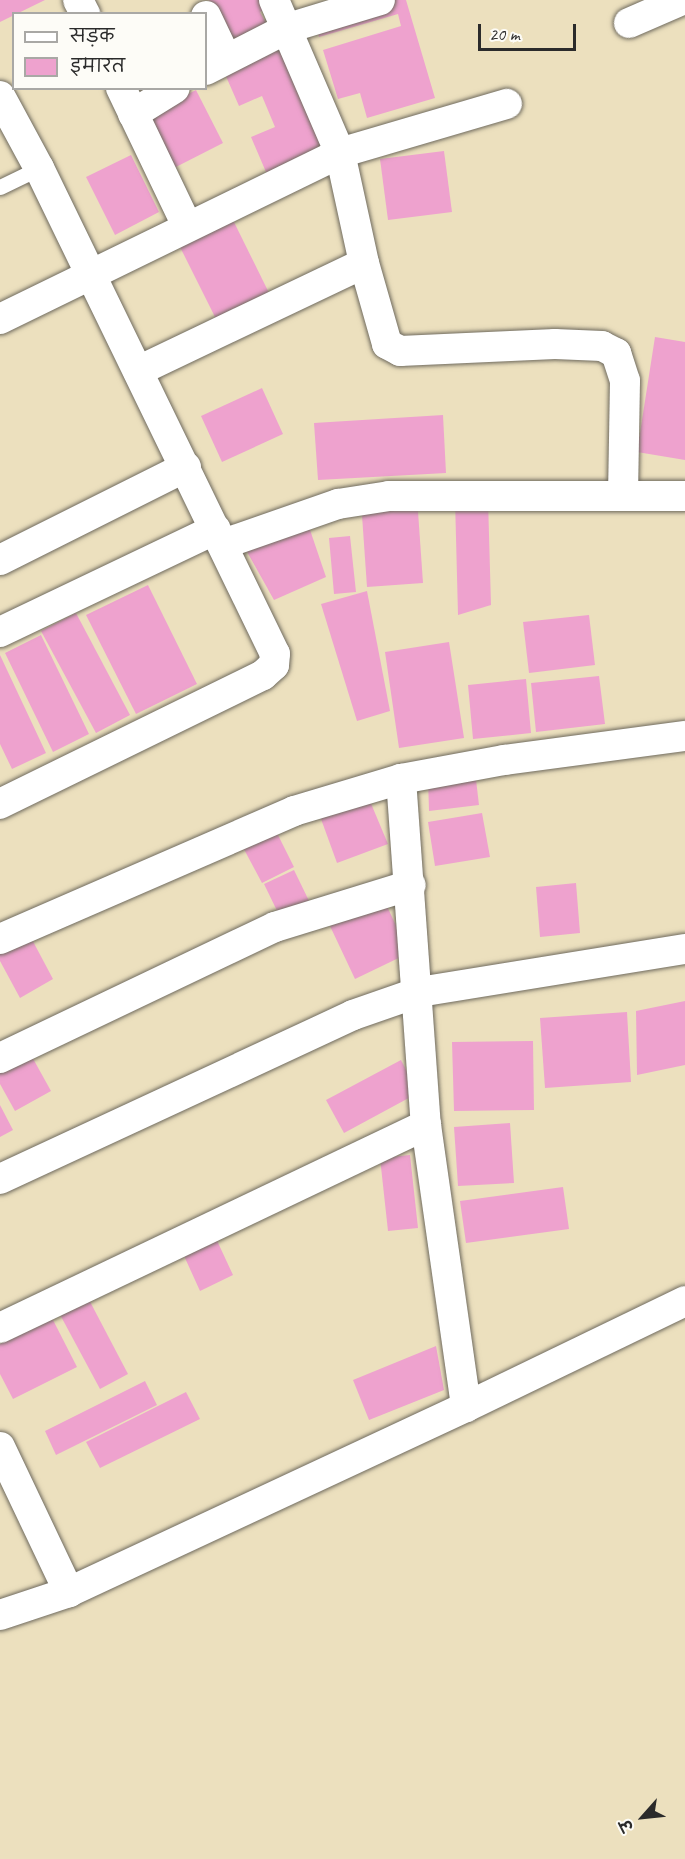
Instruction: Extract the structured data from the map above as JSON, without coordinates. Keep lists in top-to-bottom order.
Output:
{
  "legend": ["सड़क", "इमारत"],
  "scale_bar": "20 m",
  "north": "bottom left"
}
